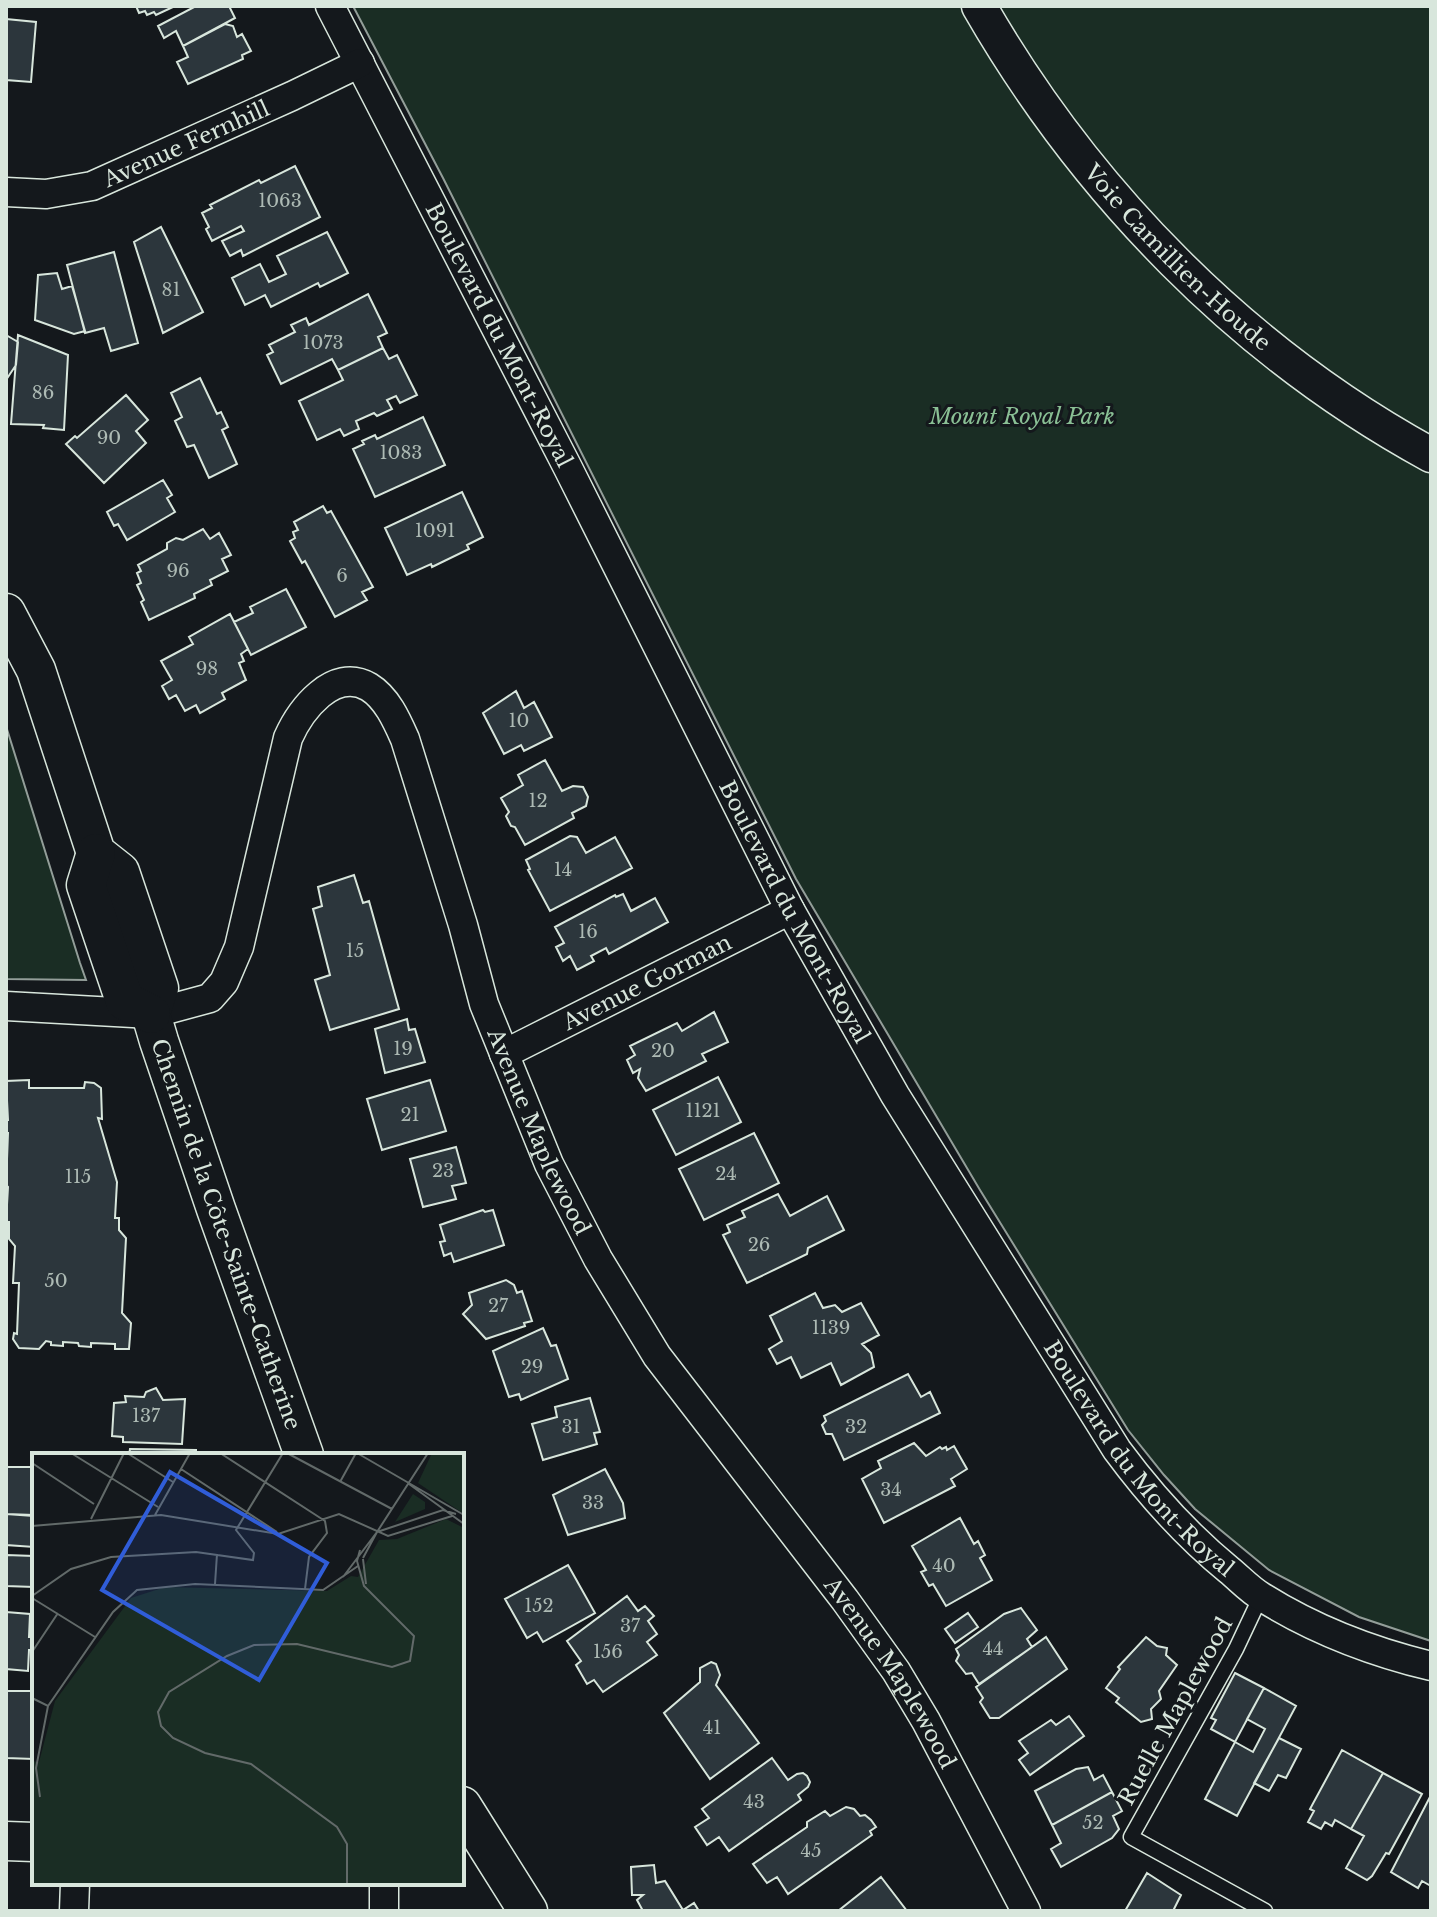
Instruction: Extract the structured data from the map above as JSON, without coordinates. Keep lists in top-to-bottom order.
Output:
{
  "streets": {
    "main road": ["Chemin de la Côte-Sainte-Catherine"],
    "street": [
      "Avenue Fernhill",
      "Voie Camillien-Houde",
      "Boulevard du Mont-Royal",
      "Avenue Gorman",
      "Avenue Maplewood"
    ],
    "lane": ["Ruelle Maplewood"]
  },
  "crossings": [
    ["Avenue Fernhill", "Boulevard du Mont-Royal"],
    ["Boulevard du Mont-Royal", "Avenue Gorman"],
    ["Boulevard du Mont-Royal", "Ruelle Maplewood"],
    ["Avenue Gorman", "Avenue Maplewood"],
    ["Avenue Maplewood", "Chemin de la Côte-Sainte-Catherine"]
  ],
  "parks": ["Mount Royal Park"],
  "house_numbers": [
    "1063",
    "81",
    "1073",
    "86",
    "90",
    "1083",
    "1091",
    "96",
    "6",
    "98",
    "10",
    "12",
    "14",
    "16",
    "15",
    "19",
    "20",
    "1121",
    "21",
    "23",
    "24",
    "115",
    "26",
    "50",
    "27",
    "1139",
    "29",
    "137",
    "31",
    "32",
    "34",
    "33",
    "40",
    "152",
    "37",
    "44",
    "156",
    "41",
    "43",
    "52",
    "45"
  ]
}
